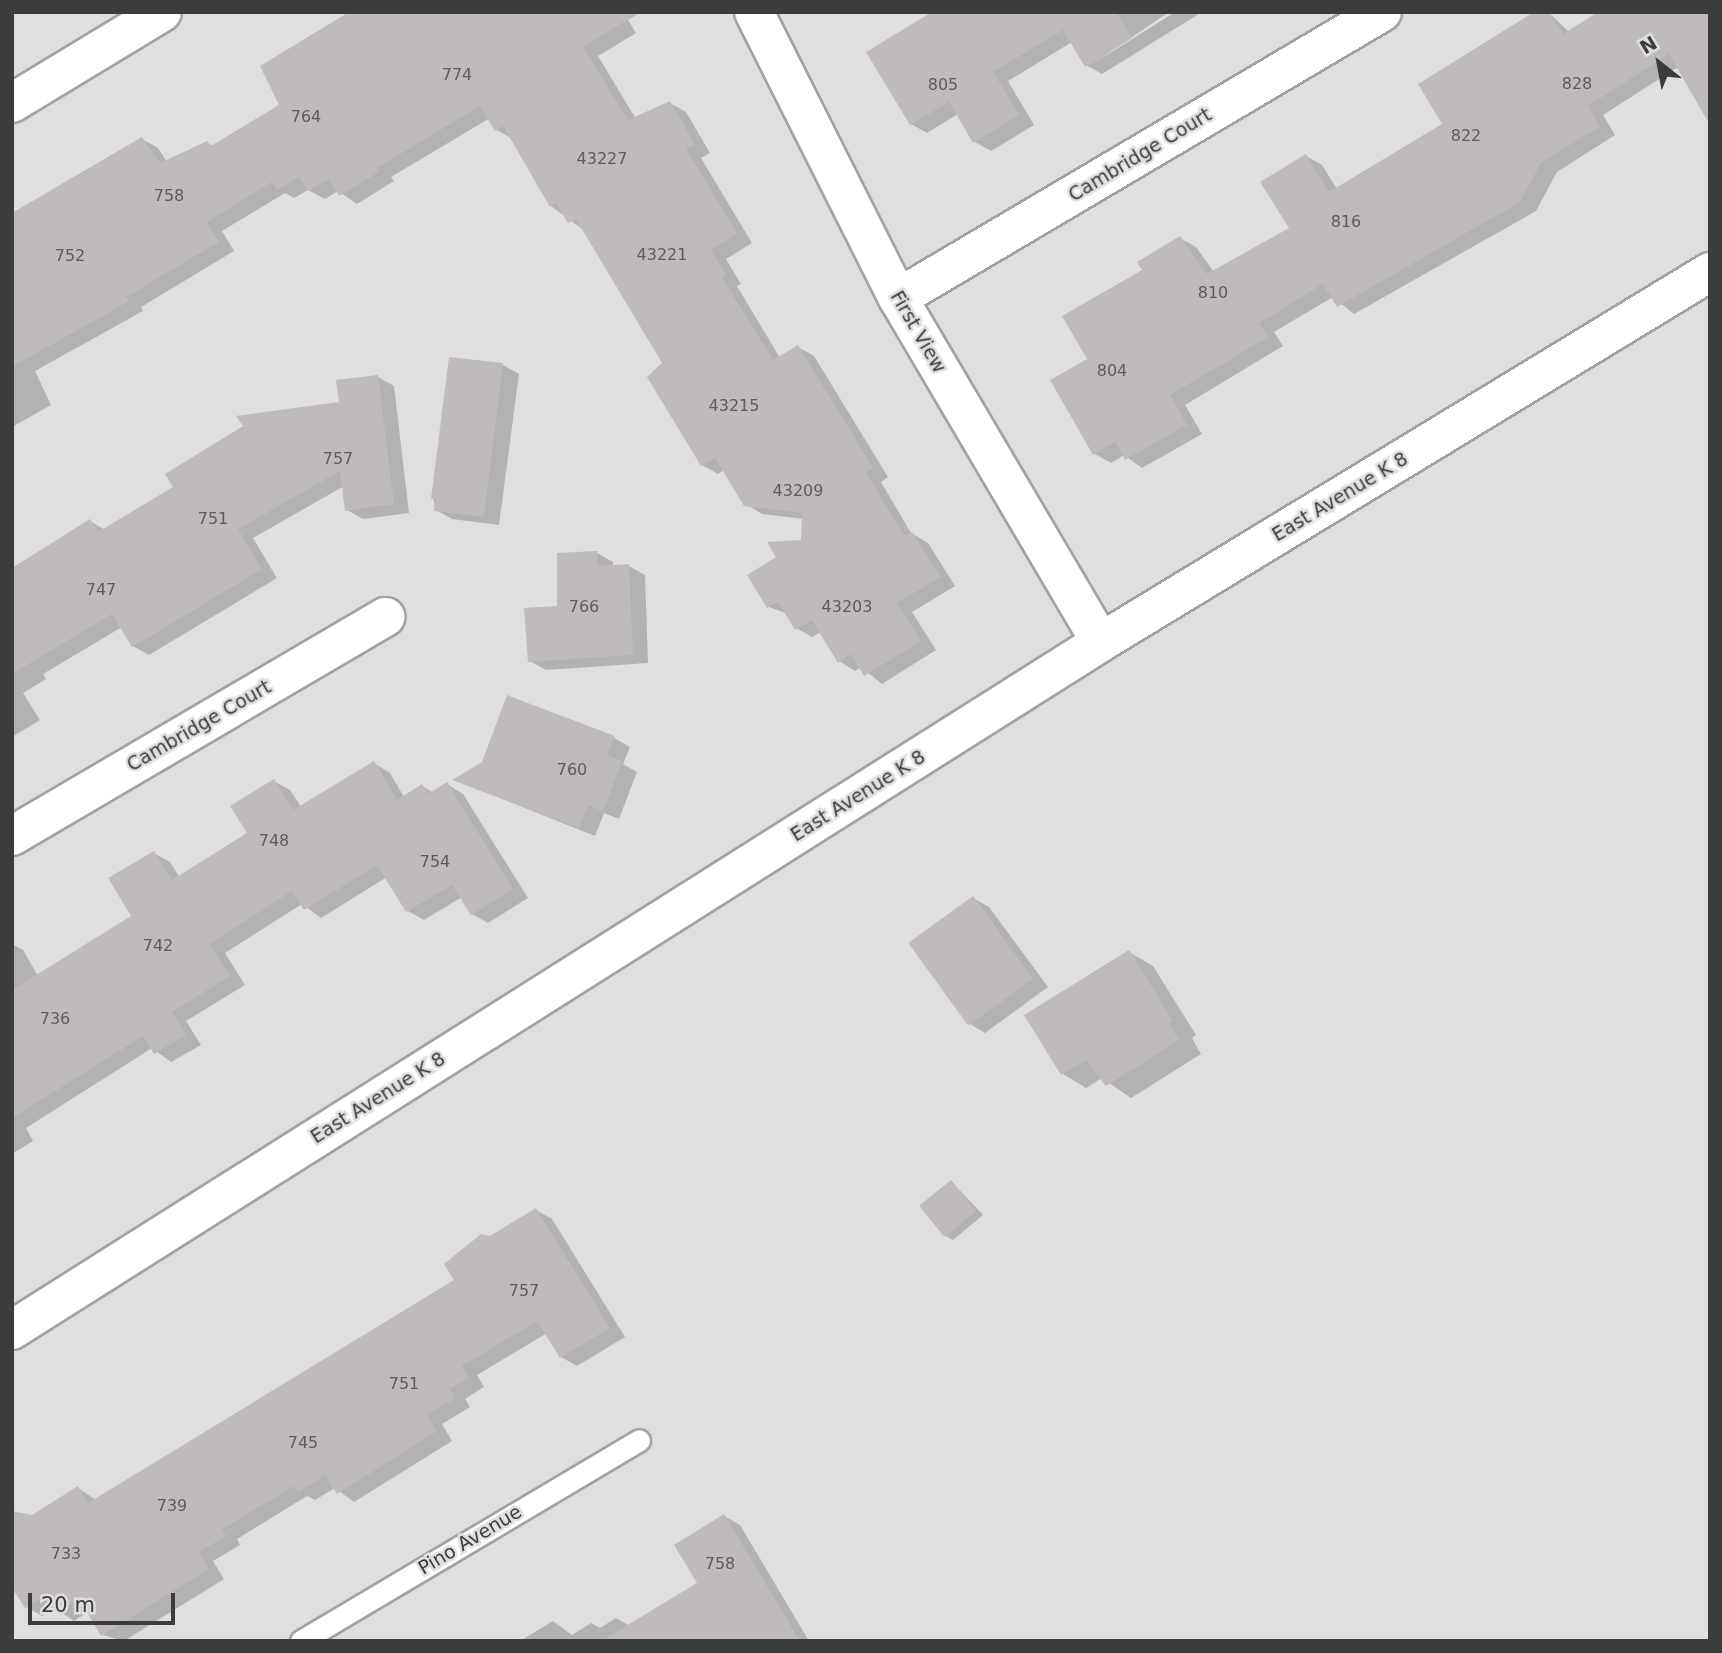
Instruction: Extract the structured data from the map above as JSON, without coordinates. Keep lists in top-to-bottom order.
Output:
{
  "streets": {
    "street": ["Cambridge Court", "First View", "East Avenue K 8"],
    "lane": ["Pino Avenue"]
  },
  "crossings": [
    ["Cambridge Court", "First View"],
    ["First View", "East Avenue K 8"]
  ],
  "house_numbers": [
    "774",
    "828",
    "805",
    "764",
    "822",
    "43227",
    "758",
    "816",
    "43221",
    "752",
    "810",
    "804",
    "43215",
    "757",
    "43209",
    "751",
    "747",
    "766",
    "43203",
    "760",
    "748",
    "754",
    "742",
    "736",
    "757",
    "751",
    "745",
    "739",
    "733",
    "758"
  ],
  "scale_bar": "20 m",
  "north": "top left"
}
